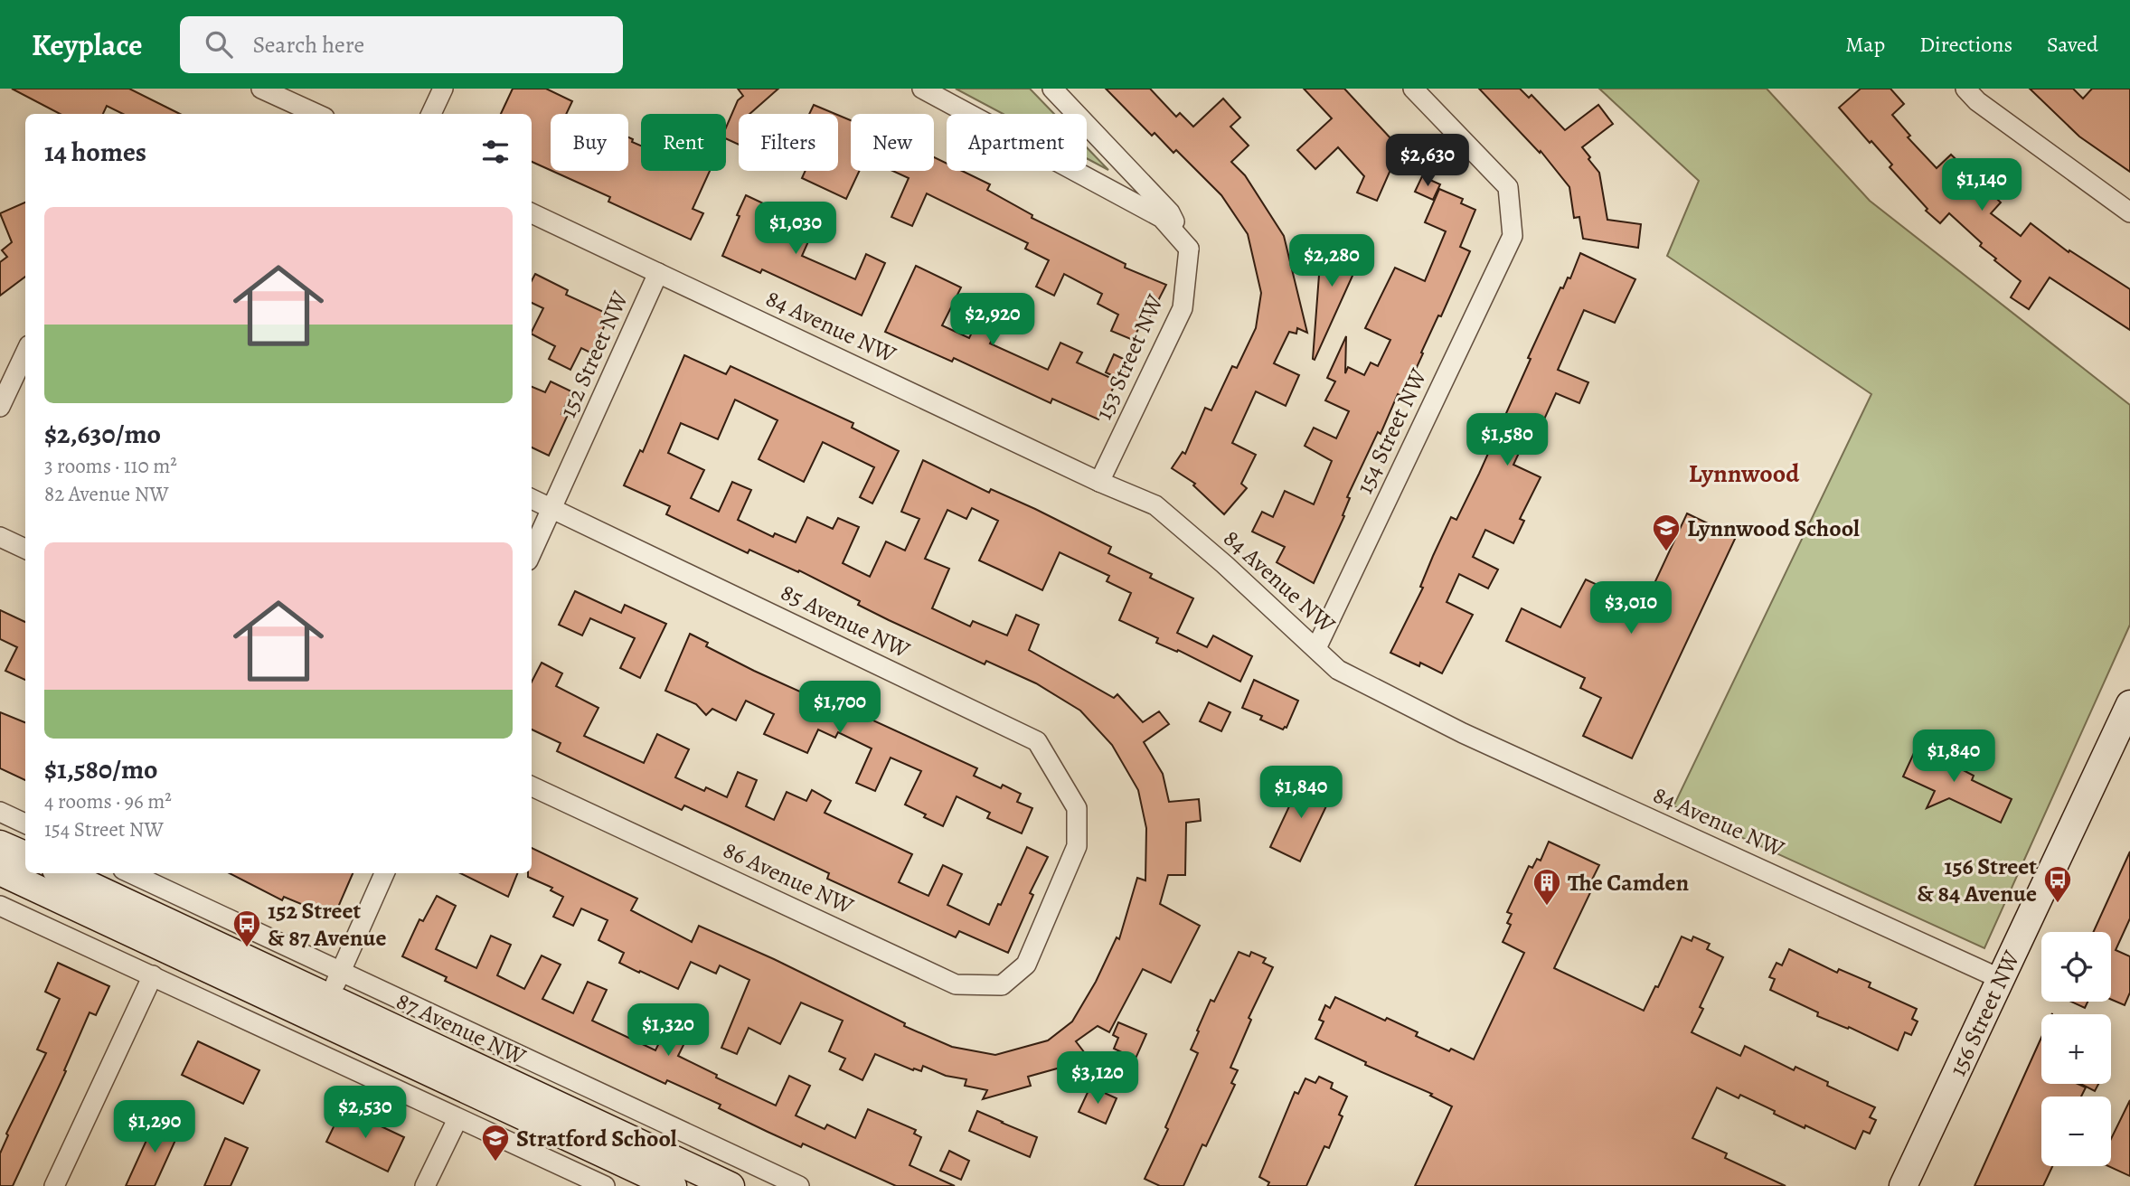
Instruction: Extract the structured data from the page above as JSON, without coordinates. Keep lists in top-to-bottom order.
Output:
{
  "streets": {
    "main road": ["156 Street NW", "87 Avenue NW"],
    "street": [
      "84 Avenue NW",
      "152 Street NW",
      "153 Street NW",
      "154 Street NW",
      "85 Avenue NW",
      "86 Avenue NW"
    ]
  },
  "crossings": [
    ["84 Avenue NW", "152 Street NW"],
    ["84 Avenue NW", "153 Street NW"],
    ["84 Avenue NW", "154 Street NW"],
    ["84 Avenue NW", "156 Street NW"],
    ["152 Street NW", "85 Avenue NW"],
    ["85 Avenue NW", "86 Avenue NW"]
  ],
  "districts": ["Lynnwood"],
  "places": {
    "school or university": ["Lynnwood School", "Stratford School"],
    "bus stop": ["156 Street & 84 Avenue", "152 Street & 87 Avenue"],
    "building": ["The Camden"]
  },
  "page": {
    "header": "Keyplace",
    "search": "Search here",
    "nav": ["Map", "Directions", "Saved"],
    "chip": [
      "Buy",
      "Rent",
      "Filters",
      "New",
      "Apartment"
    ],
    "heading": "14 homes",
    "price": [
      "$2,630",
      "$1,140",
      "$1,030",
      "$2,280",
      "$2,920",
      "$1,580",
      "$3,010",
      "$1,700",
      "$1,840",
      "$1,840",
      "$1,320",
      "$3,120",
      "$2,530",
      "$1,290"
    ],
    "list": [
      {
        "name": "$2,630/mo",
        "note": "3 rooms · 110 m² · 82 Avenue NW"
      },
      {
        "name": "$1,580/mo",
        "note": "4 rooms · 96 m² · 154 Street NW"
      }
    ],
    "map_buttons": ["+", "−"]
  }
}
